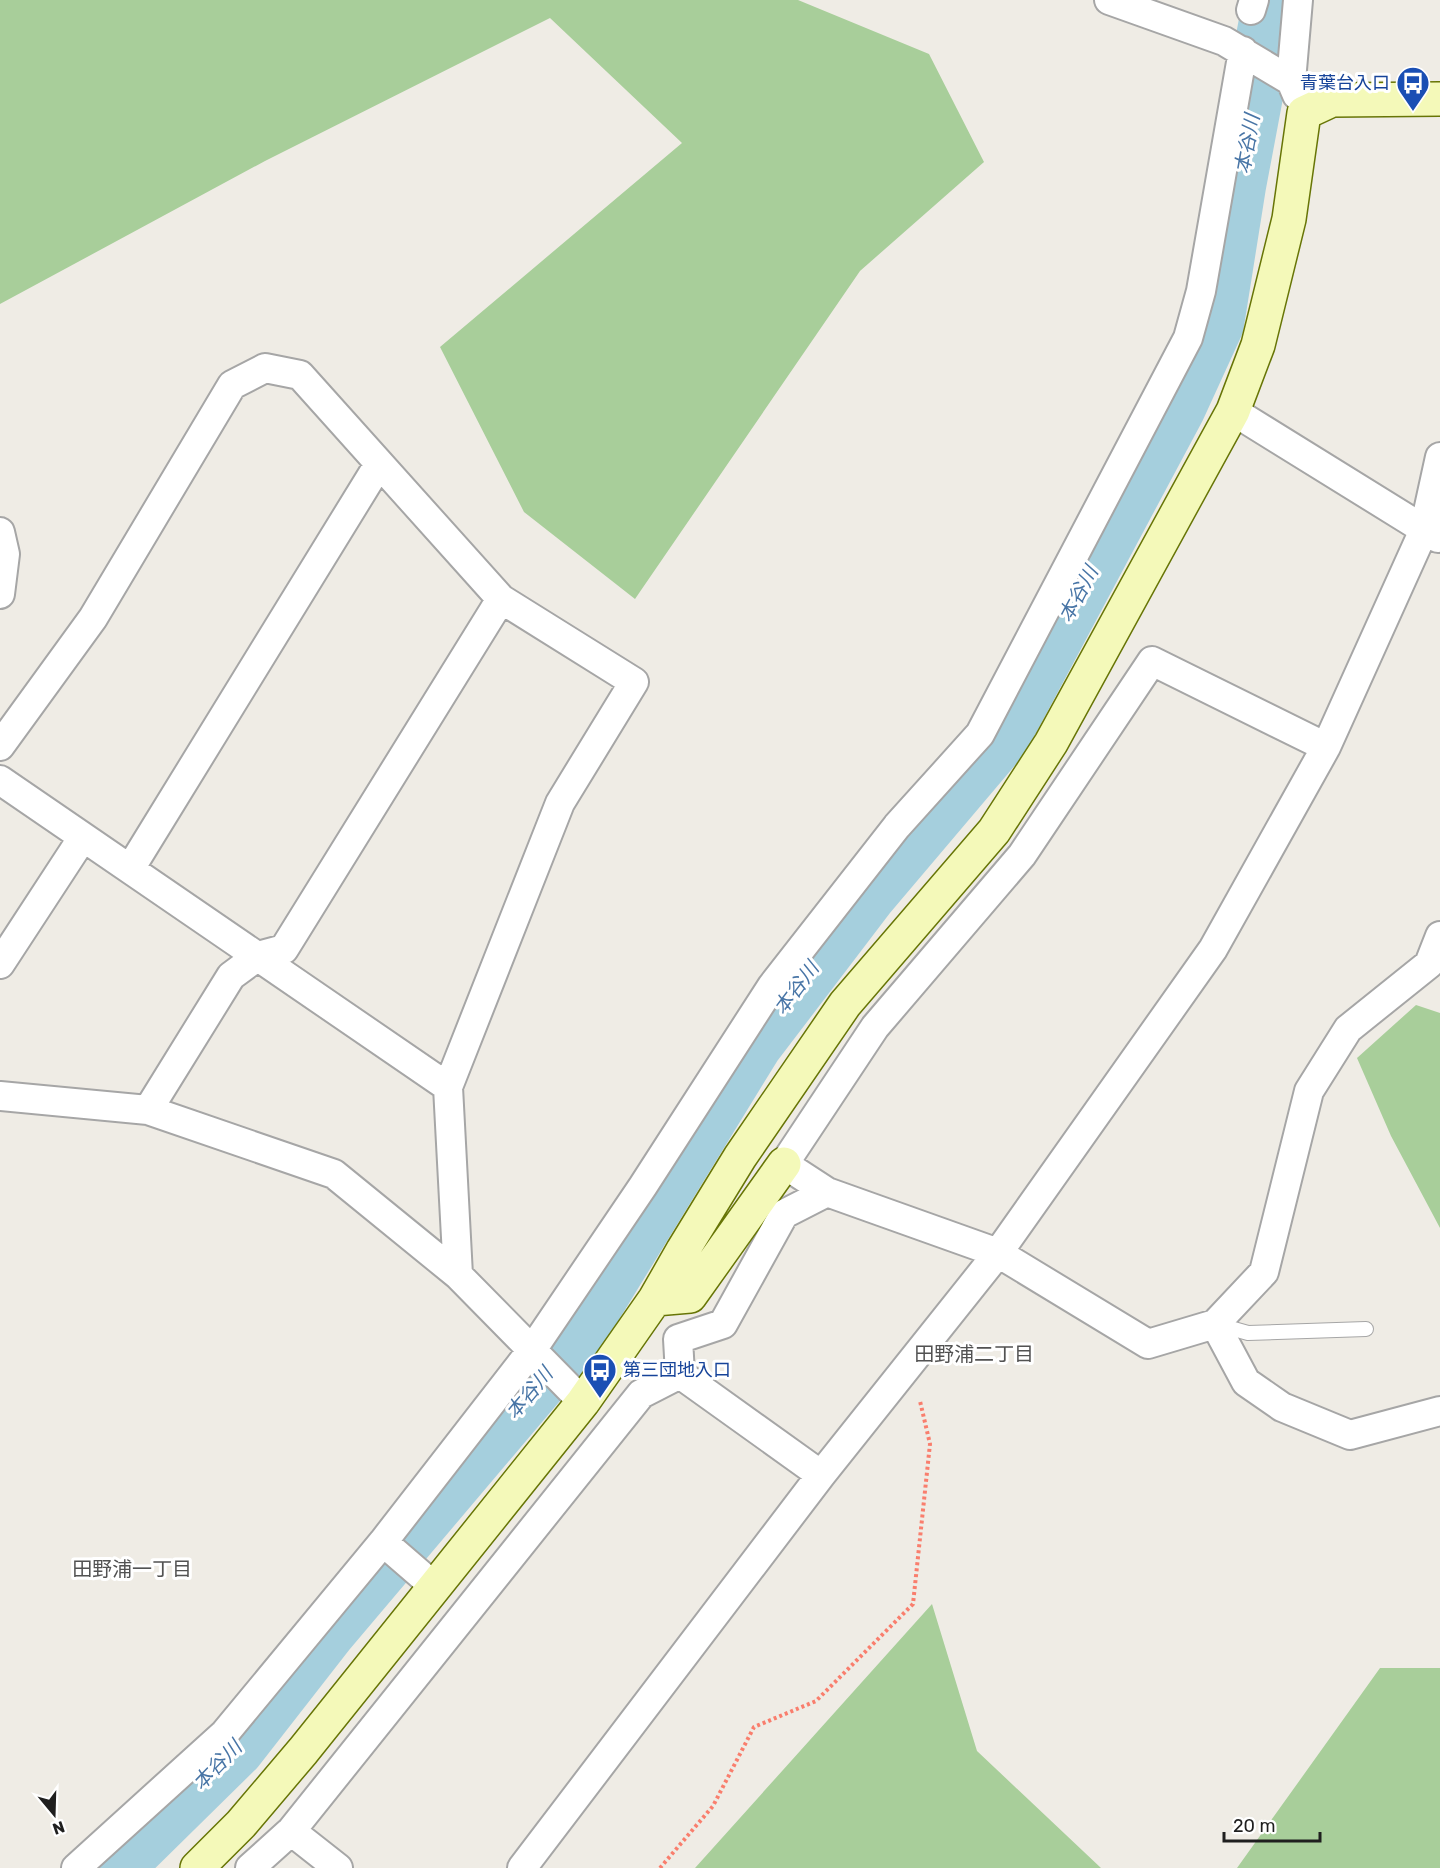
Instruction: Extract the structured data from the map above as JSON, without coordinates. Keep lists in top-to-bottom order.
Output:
{
  "districts": ["田野浦二丁目", "田野浦一丁目"],
  "water": ["本谷川"],
  "places": {
    "bus stop": ["青葉台入口", "第三団地入口"]
  },
  "scale_bar": "20 m",
  "north": "bottom"
}
